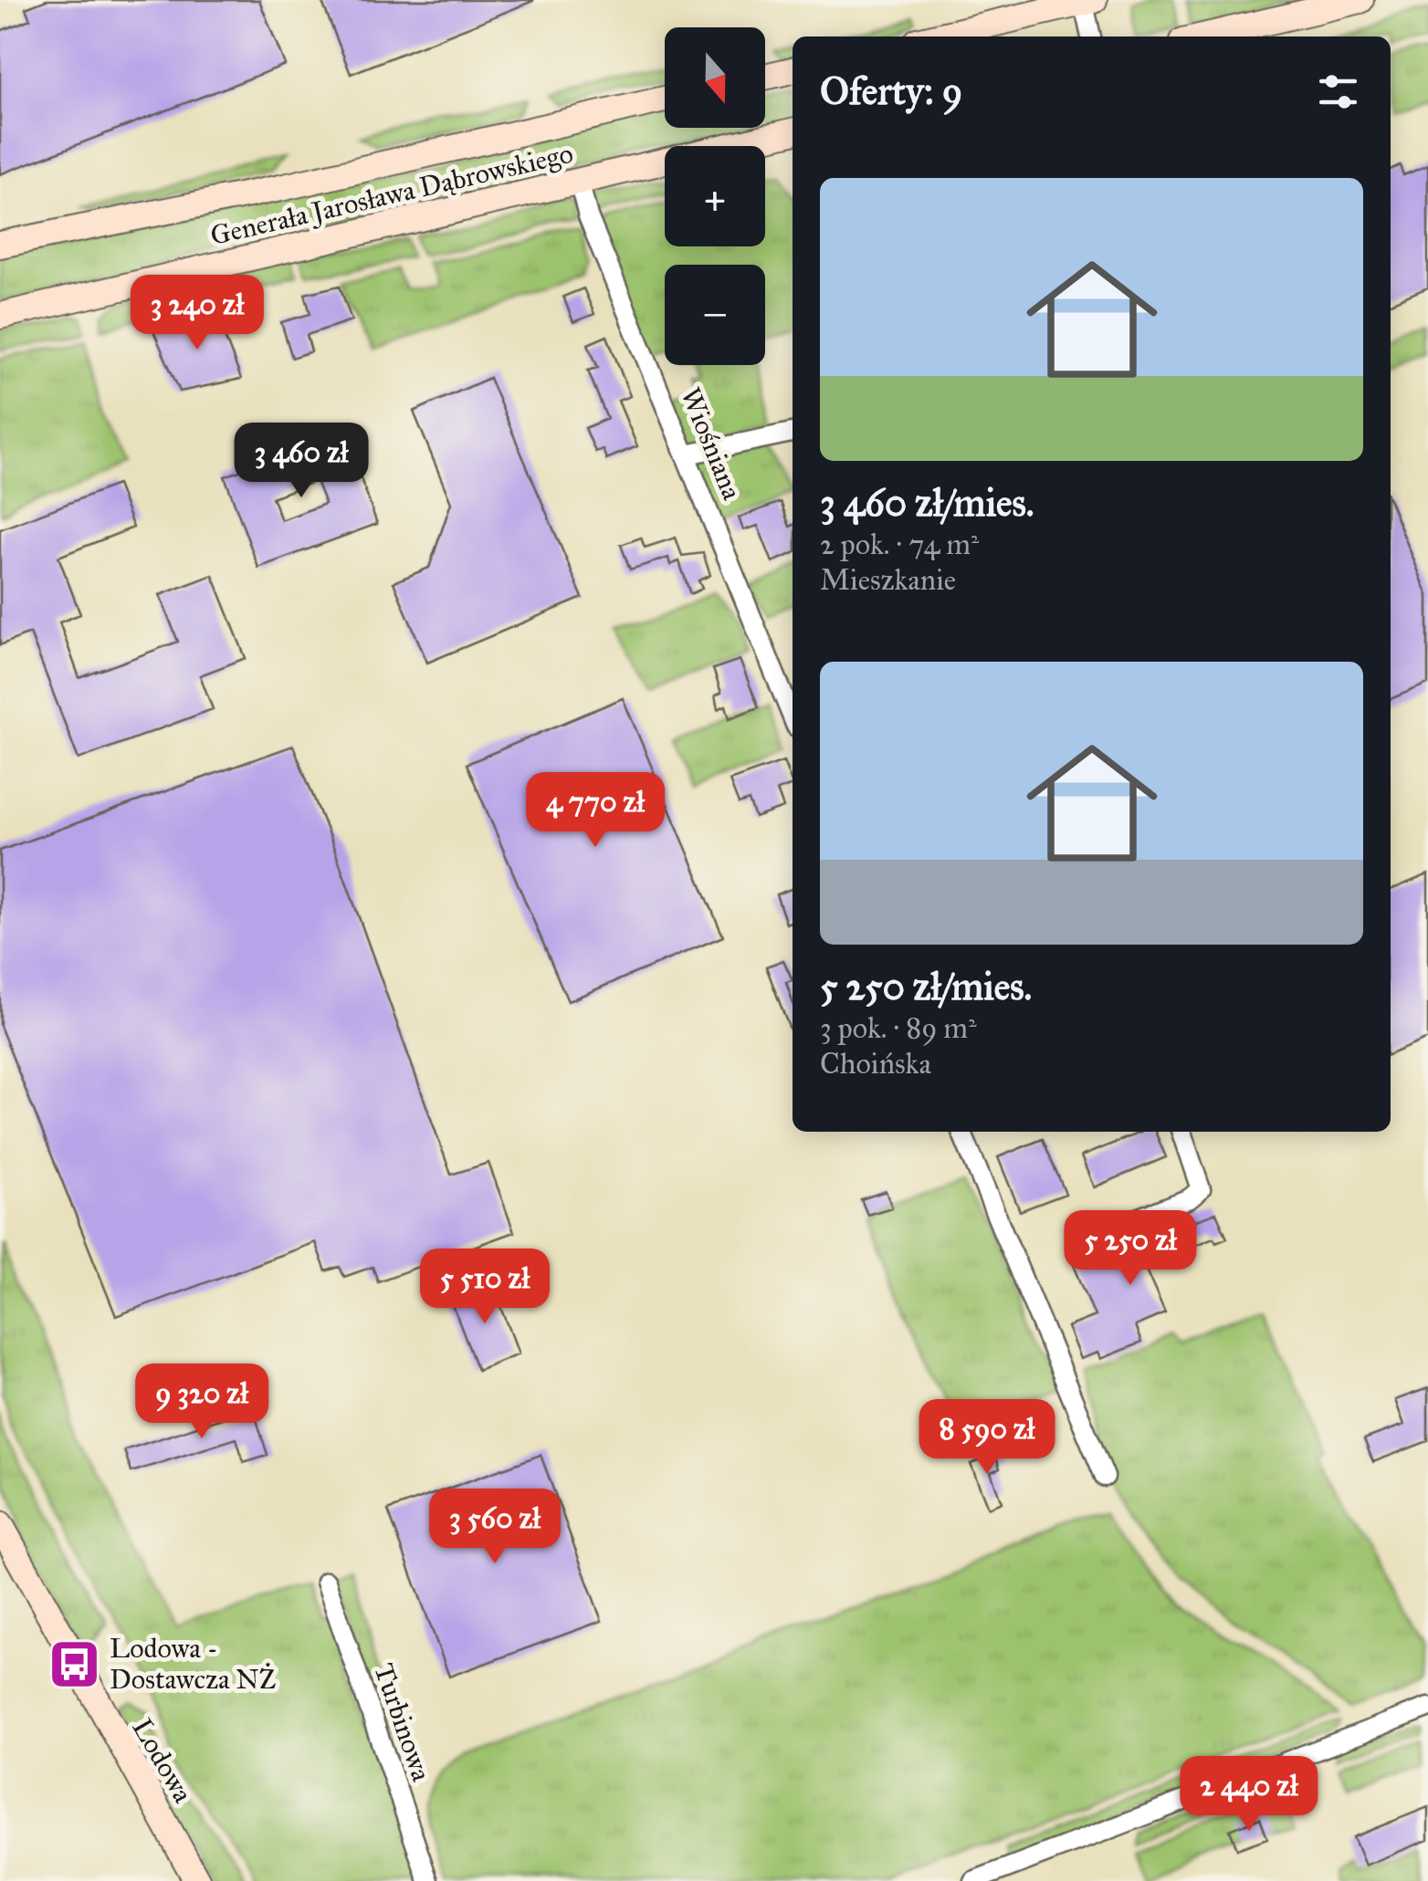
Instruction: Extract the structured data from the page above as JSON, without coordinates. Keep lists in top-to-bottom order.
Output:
{
  "streets": {
    "main road": ["Generała Jarosława Dąbrowskiego", "Lodowa"],
    "street": ["Wiośniana", "Turbinowa"]
  },
  "crossings": [
    ["Generała Jarosława Dąbrowskiego", "Wiośniana"]
  ],
  "places": {
    "bus stop": ["Lodowa - Dostawcza NŻ"]
  },
  "north": "bottom",
  "page": {
    "map_buttons": ["+", "−"],
    "heading": "Oferty: 9",
    "list": [
      {
        "name": "3 460 zł/mies.",
        "note": "2 pok. · 74 m² · Mieszkanie"
      },
      {
        "name": "5 250 zł/mies.",
        "note": "3 pok. · 89 m² · Choińska"
      }
    ],
    "price": [
      "3 240 zł",
      "3 460 zł",
      "4 770 zł",
      "5 250 zł",
      "5 510 zł",
      "9 320 zł",
      "8 590 zł",
      "3 560 zł",
      "2 440 zł"
    ]
  }
}
